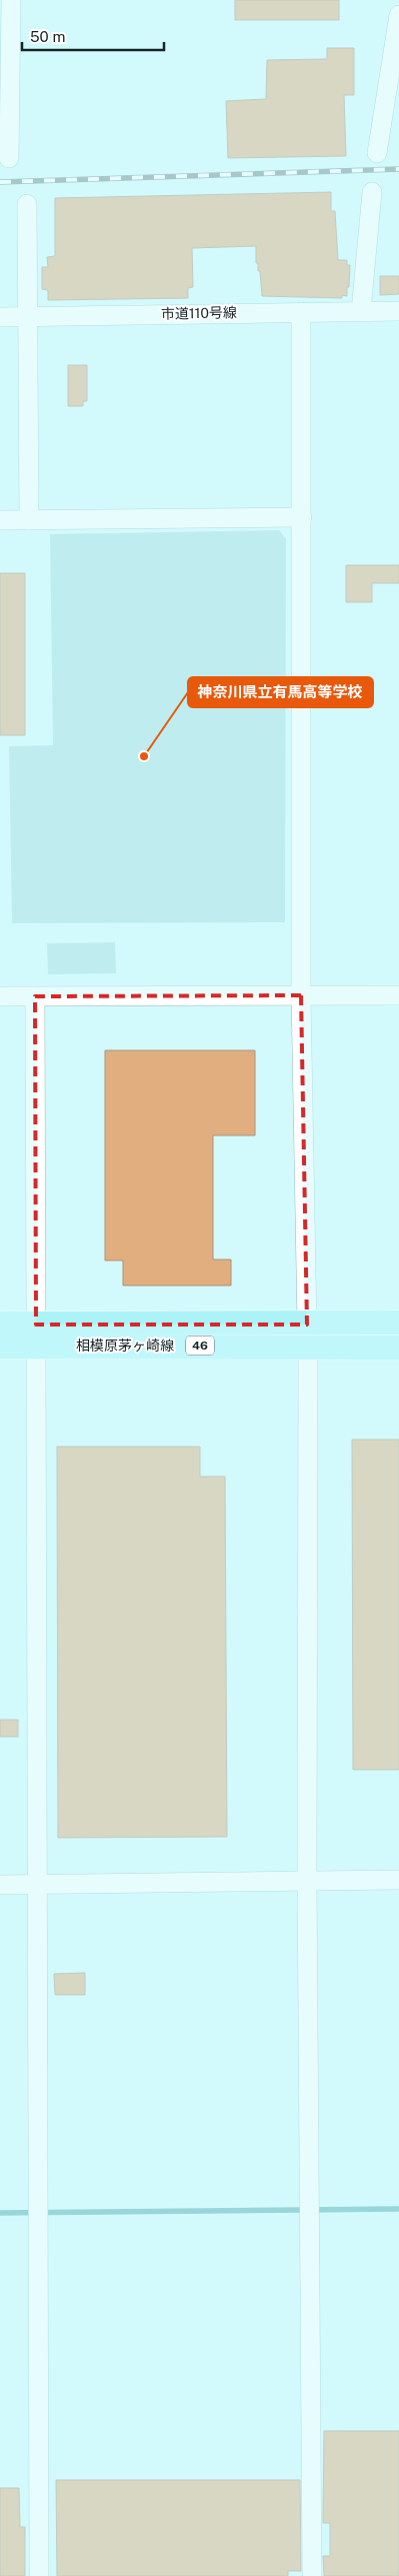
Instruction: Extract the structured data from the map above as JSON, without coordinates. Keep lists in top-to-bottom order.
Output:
{
  "streets": {
    "main road": ["相模原茅ヶ崎線", "46"],
    "street": ["市道110号線"]
  },
  "places": ["神奈川県立有馬高等学校"],
  "scale_bar": "50 m"
}
